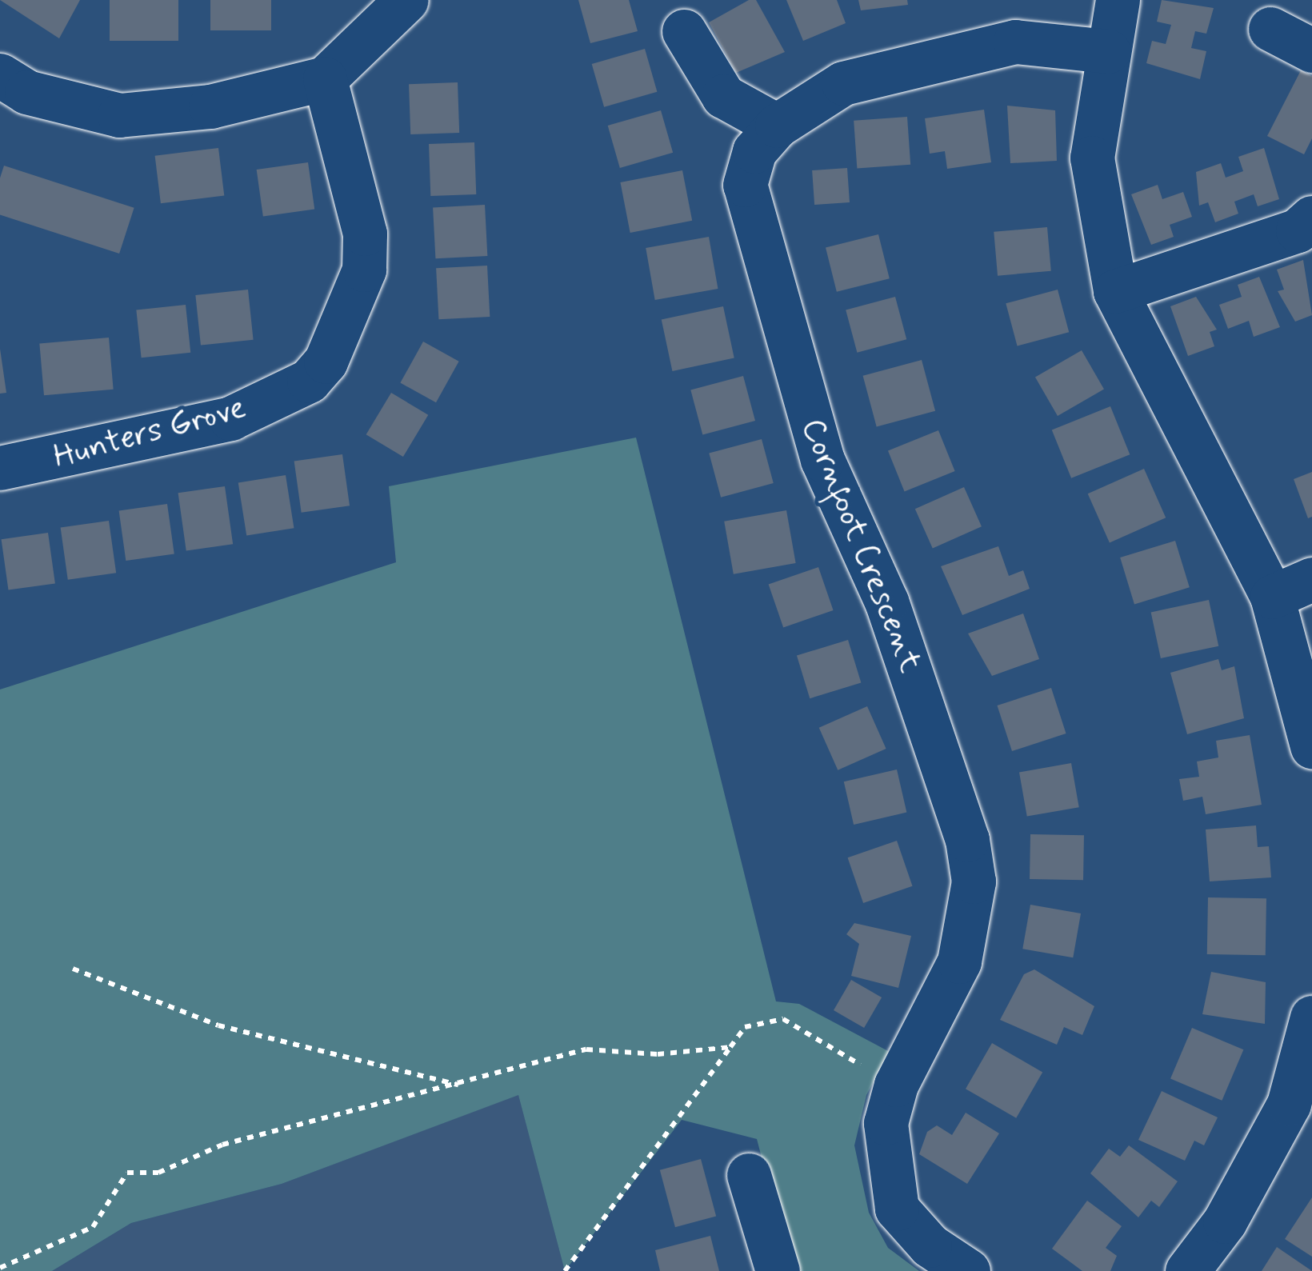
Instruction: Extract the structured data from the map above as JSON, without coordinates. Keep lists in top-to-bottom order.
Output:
{
  "streets": {
    "street": ["Hunters Grove", "Cornfoot Crescent"]
  }
}
